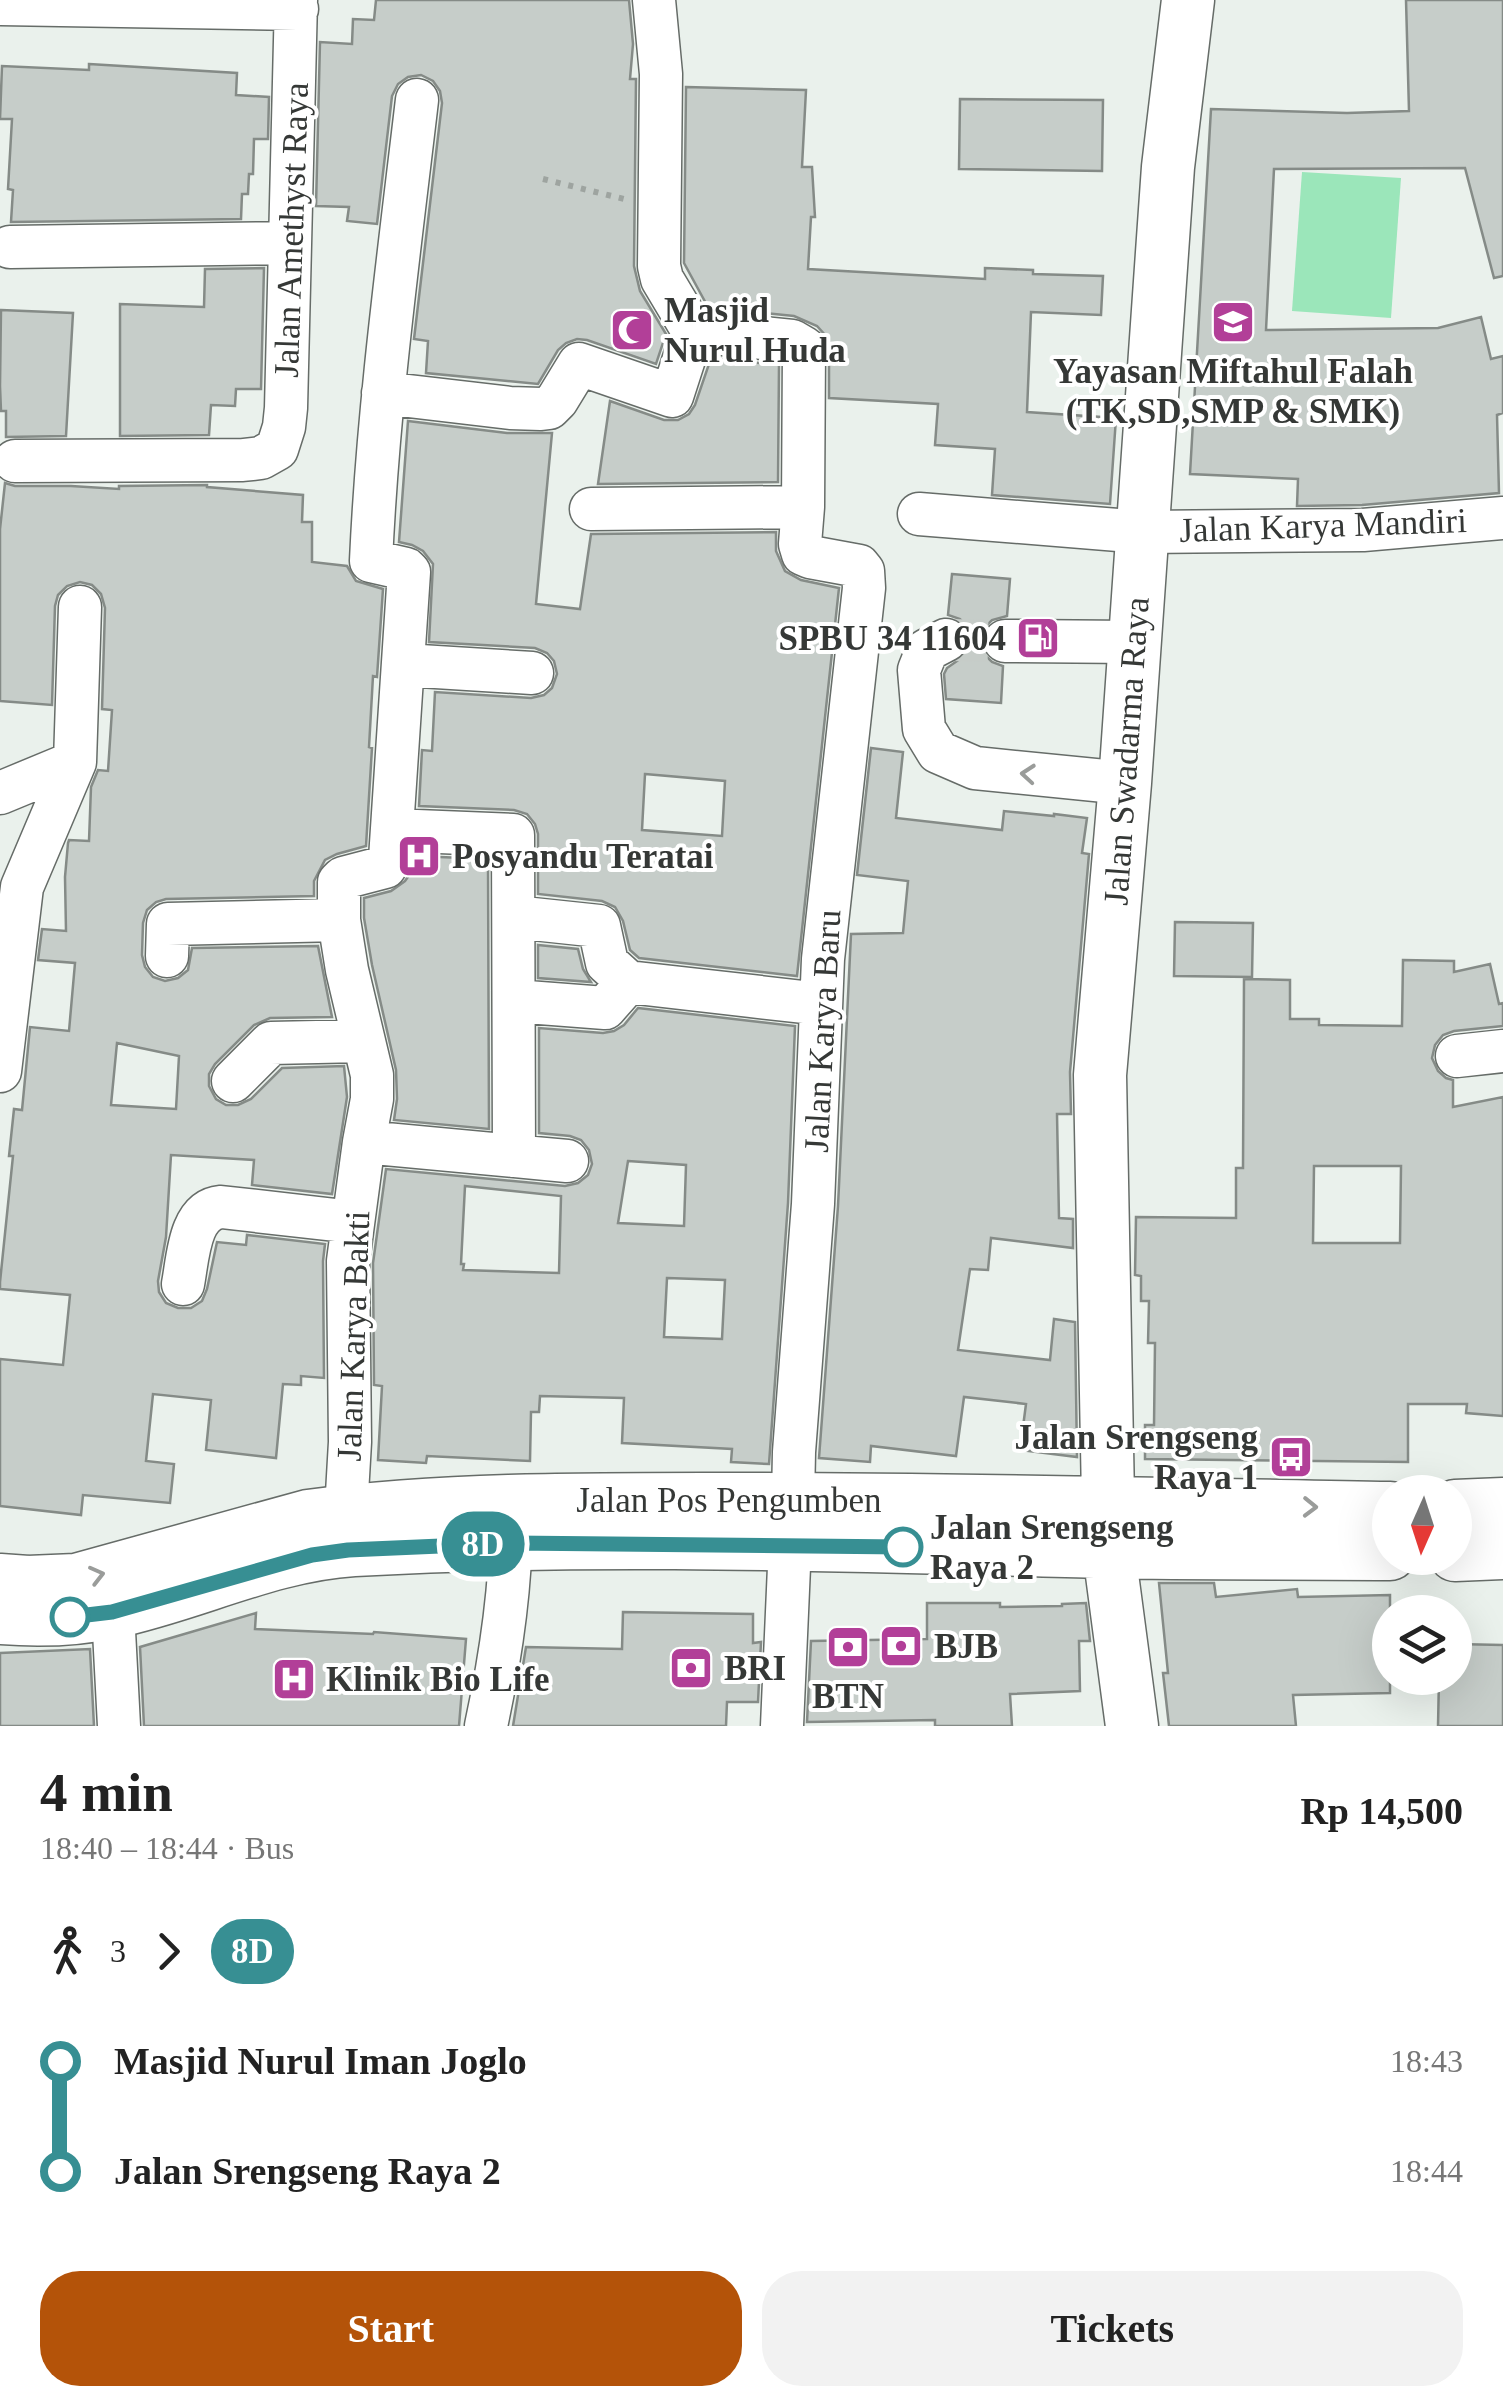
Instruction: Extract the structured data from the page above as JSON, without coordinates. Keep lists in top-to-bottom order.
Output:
{
  "streets": {
    "main road": ["Jalan Swadarma Raya", "Jalan Pos Pengumben"],
    "street": [
      "Jalan Amethyst Raya",
      "Jalan Karya Mandiri",
      "Jalan Karya Baru",
      "Jalan Karya Bakti"
    ]
  },
  "crossings": [
    ["Jalan Karya Mandiri", "Jalan Swadarma Raya"],
    ["Jalan Swadarma Raya", "Jalan Pos Pengumben"],
    ["Jalan Karya Baru", "Jalan Pos Pengumben"],
    ["Jalan Karya Bakti", "Jalan Pos Pengumben"]
  ],
  "places": {
    "school or university": ["Yayasan Miftahul Falah (TK,SD,SMP & SMK)"],
    "mosque": ["Masjid Nurul Huda"],
    "fuel station": ["SPBU 34 11604"],
    "hospital": ["Posyandu Teratai", "Klinik Bio Life"],
    "bus stop": ["Jalan Srengseng Raya 1"],
    "other": ["Jalan Srengseng Raya 2"],
    "bank": ["BJB", "BTN", "BRI"]
  },
  "lines": ["bus line 8D"],
  "north": "bottom",
  "page": {
    "on_map": "8D",
    "heading": ["4 min", "18:40 – 18:44 · Bus", "Rp 14,500"],
    "legs": ["3", "8D"],
    "list": [
      {
        "name": "Masjid Nurul Iman Joglo",
        "value": "18:43"
      },
      {
        "name": "Jalan Srengseng Raya 2",
        "value": "18:44"
      }
    ],
    "buttons": ["Start", "Tickets"]
  }
}
